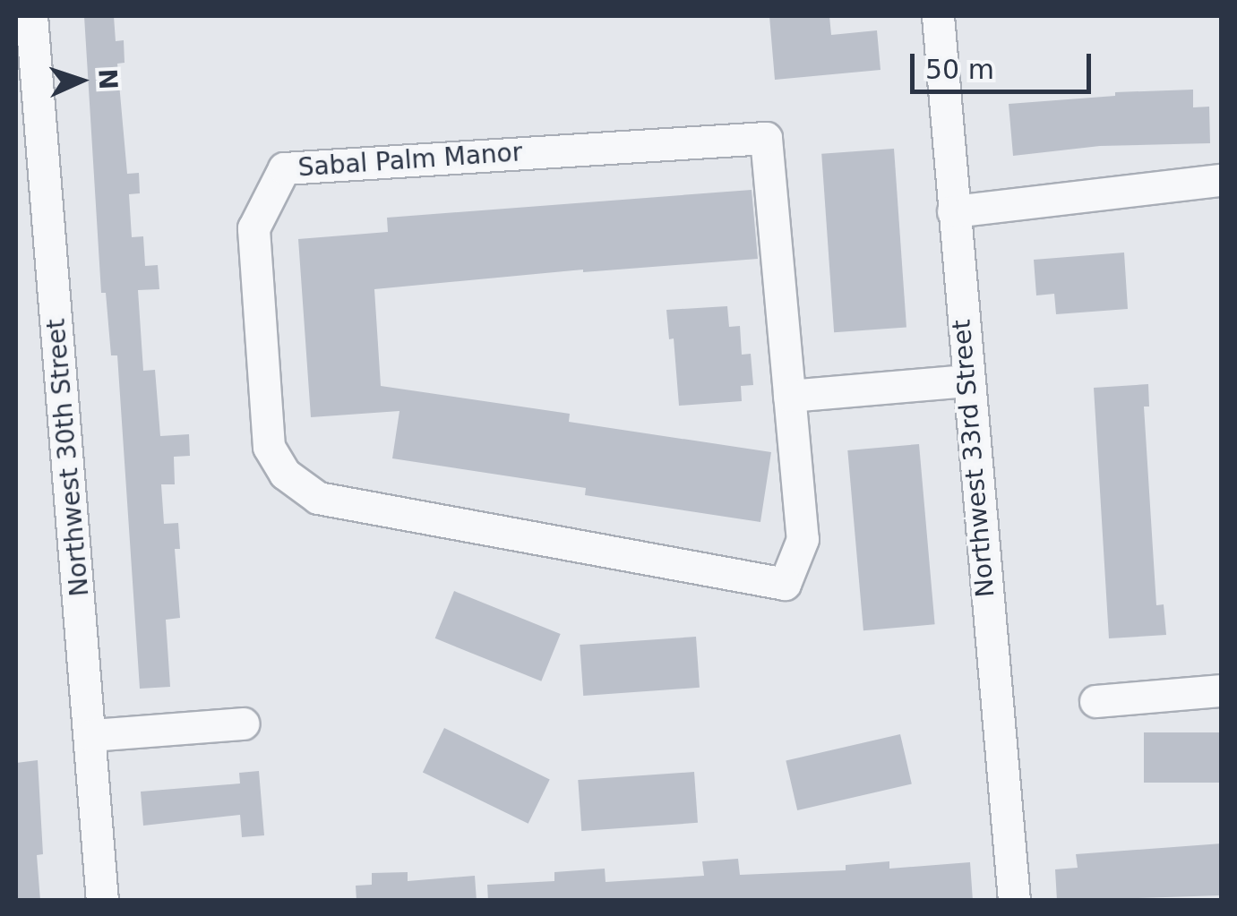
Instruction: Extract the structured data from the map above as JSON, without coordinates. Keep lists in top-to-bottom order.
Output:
{
  "streets": {
    "street": ["Sabal Palm Manor", "Northwest 30th Street", "Northwest 33rd Street"]
  },
  "scale_bar": "50 m",
  "north": "right"
}
